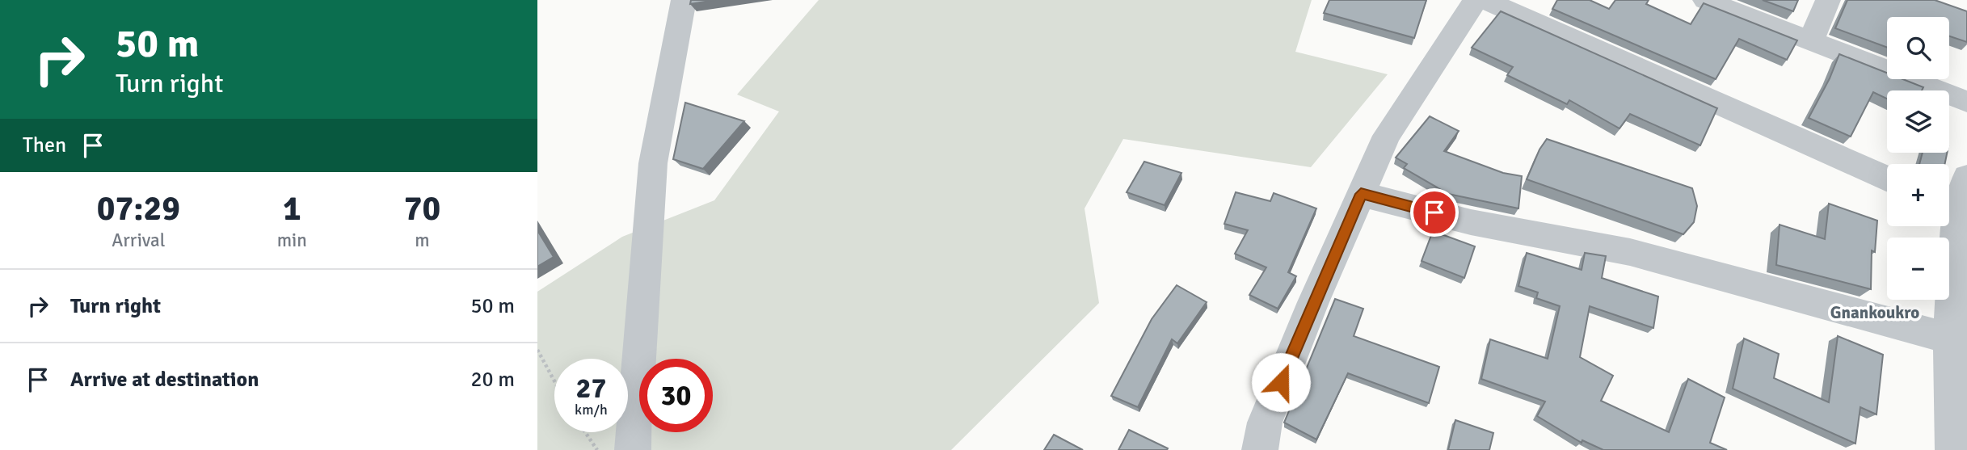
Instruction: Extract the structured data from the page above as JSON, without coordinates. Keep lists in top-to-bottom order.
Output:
{
  "districts": ["Gnankoukro"],
  "page": {
    "turn": ["50 m", "Turn right"],
    "map_buttons": ["+", "−"],
    "then": "Then",
    "eta": [
      "07:29",
      "Arrival",
      "1",
      "min",
      "70",
      "m"
    ],
    "list": [
      {
        "name": "Turn right",
        "value": "50 m"
      },
      {
        "name": "Arrive at destination",
        "value": "20 m"
      }
    ],
    "speed": "27 km/h",
    "limit": "30"
  }
}
